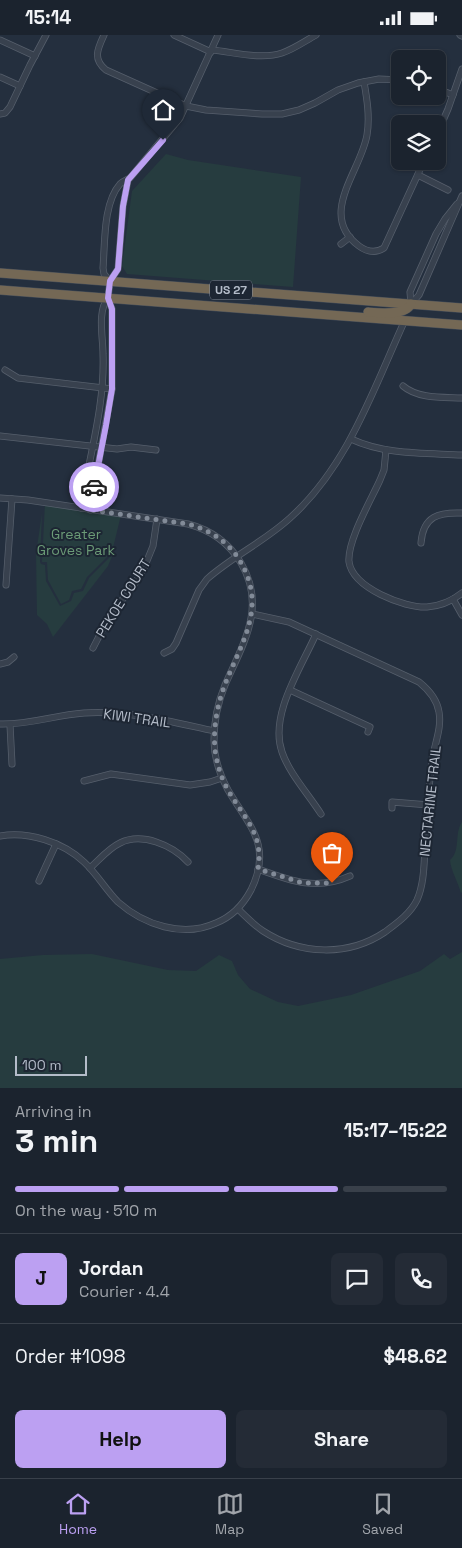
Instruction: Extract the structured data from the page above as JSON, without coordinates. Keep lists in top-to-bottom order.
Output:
{
  "streets": {
    "highway": ["US 27"],
    "street": ["PEKOE COURT", "KIWI TRAIL", "NECTARINE TRAIL"]
  },
  "parks": ["Greater Groves Park"],
  "scale_bar": "100 m",
  "page": {
    "status": "15:14",
    "scale": "100 m",
    "heading": ["3 min", "Arriving in", "15:17–15:22"],
    "panel": [
      "Jordan",
      "Courier · 4.4",
      "Order #1098",
      "$48.62"
    ],
    "bar": "On the way · 510 m",
    "round": "J",
    "buttons": ["Help", "Share"],
    "tabs": ["Home", "Map", "Saved"]
  }
}
